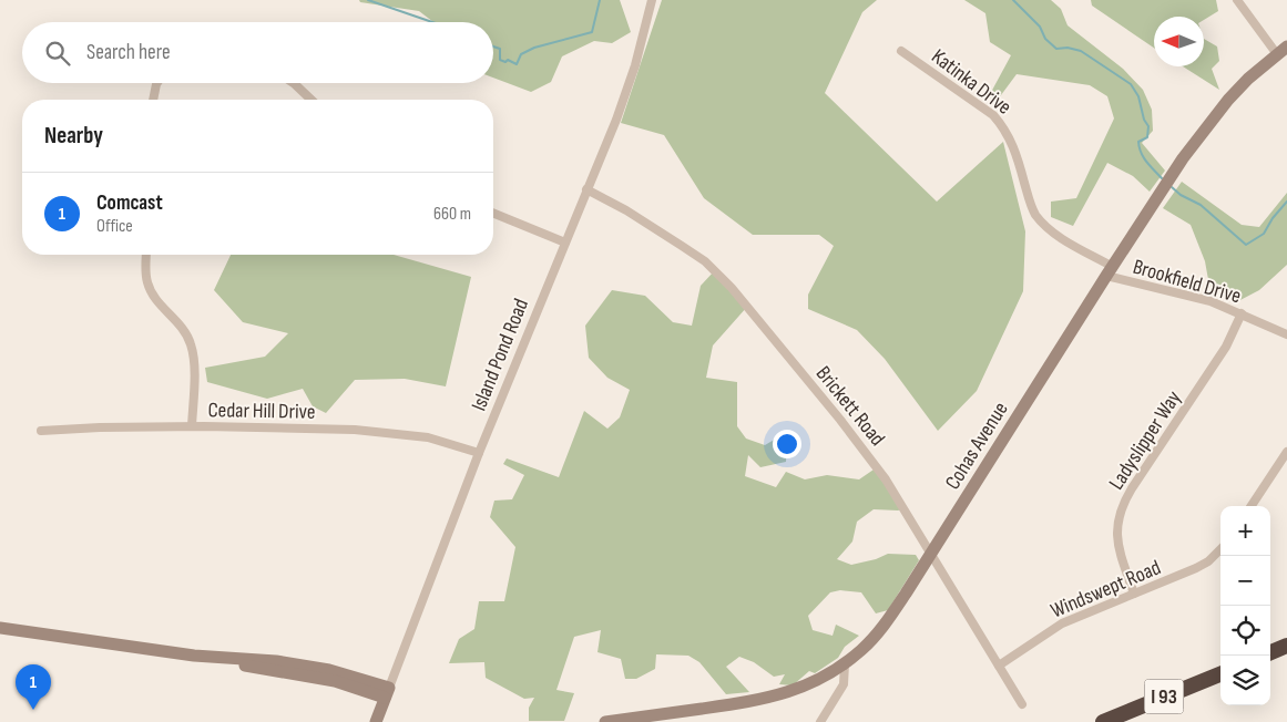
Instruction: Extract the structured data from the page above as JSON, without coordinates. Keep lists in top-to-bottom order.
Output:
{
  "streets": {
    "highway": ["I 93"],
    "street": [
      "Katinka Drive",
      "Brookfield Drive",
      "Island Pond Road",
      "Brickett Road",
      "Cedar Hill Drive",
      "Ladyslipper Way",
      "Cohas Avenue",
      "Windswept Road"
    ]
  },
  "crossings": [
    ["Katinka Drive", "Brookfield Drive"],
    ["Katinka Drive", "Cohas Avenue"],
    ["Brookfield Drive", "Ladyslipper Way"],
    ["Brookfield Drive", "Cohas Avenue"],
    ["Island Pond Road", "Brickett Road"],
    ["Island Pond Road", "Cedar Hill Drive"],
    ["Brickett Road", "Cohas Avenue"],
    ["Brickett Road", "Windswept Road"],
    ["Ladyslipper Way", "Windswept Road"]
  ],
  "north": "left",
  "page": {
    "search": "Search here",
    "heading": "Nearby",
    "list": [
      {
        "mark": "1",
        "name": "Comcast",
        "note": "Office",
        "value": "660 m"
      }
    ],
    "map_buttons": ["+", "−"],
    "pins": "1"
  }
}
